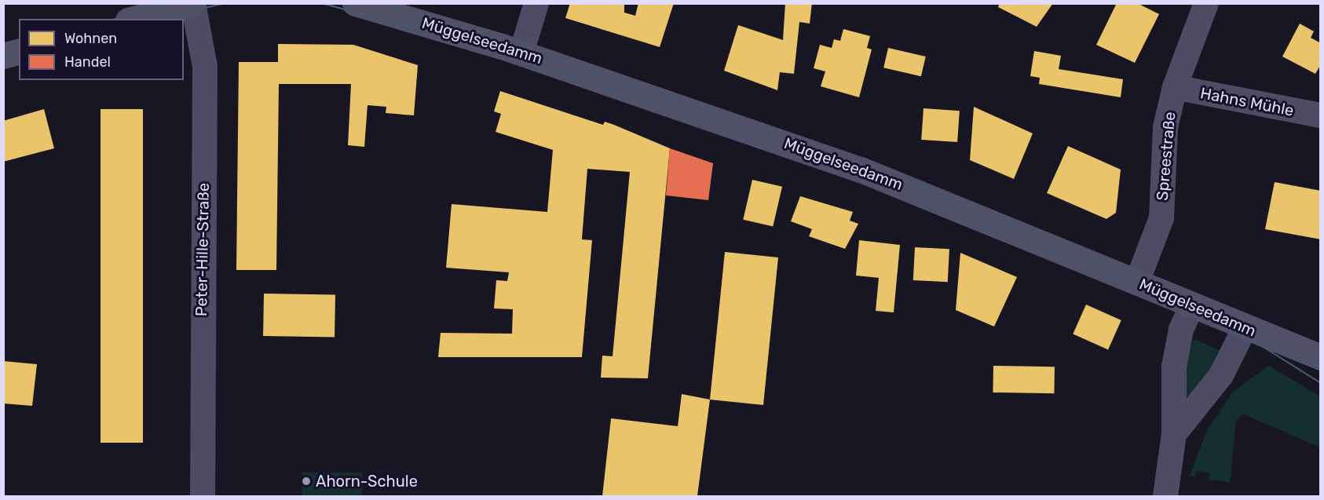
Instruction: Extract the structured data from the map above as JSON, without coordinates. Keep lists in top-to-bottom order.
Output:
{
  "streets": {
    "main road": ["Müggelseedamm"],
    "street": ["Hahns Mühle", "Spreestraße", "Peter-Hille-Straße"]
  },
  "crossings": [
    ["Müggelseedamm", "Spreestraße"],
    ["Hahns Mühle", "Spreestraße"]
  ],
  "places": ["Ahorn-Schule"],
  "legend": ["Wohnen", "Handel"]
}
